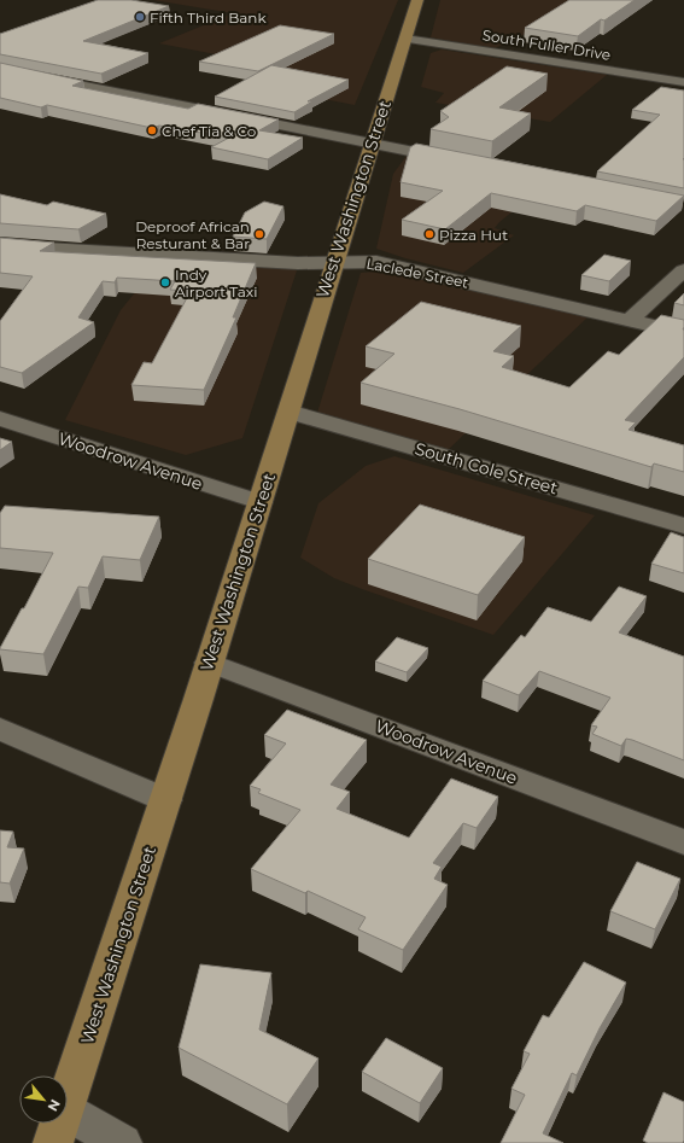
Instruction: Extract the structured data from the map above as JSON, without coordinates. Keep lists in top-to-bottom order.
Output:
{
  "streets": {
    "main road": ["West Washington Street"],
    "street": [
      "South Fuller Drive",
      "Laclede Street",
      "Woodrow Avenue",
      "South Cole Street"
    ]
  },
  "crossings": [
    ["South Fuller Drive", "West Washington Street"],
    ["West Washington Street", "Laclede Street"],
    ["West Washington Street", "Woodrow Avenue"],
    ["West Washington Street", "South Cole Street"]
  ],
  "places": [
    "Fifth Third Bank",
    "Chef Tia & Co",
    "Deproof African Resturant & Bar",
    "Pizza Hut",
    "Indy Airport Taxi"
  ],
  "north": "bottom right"
}
